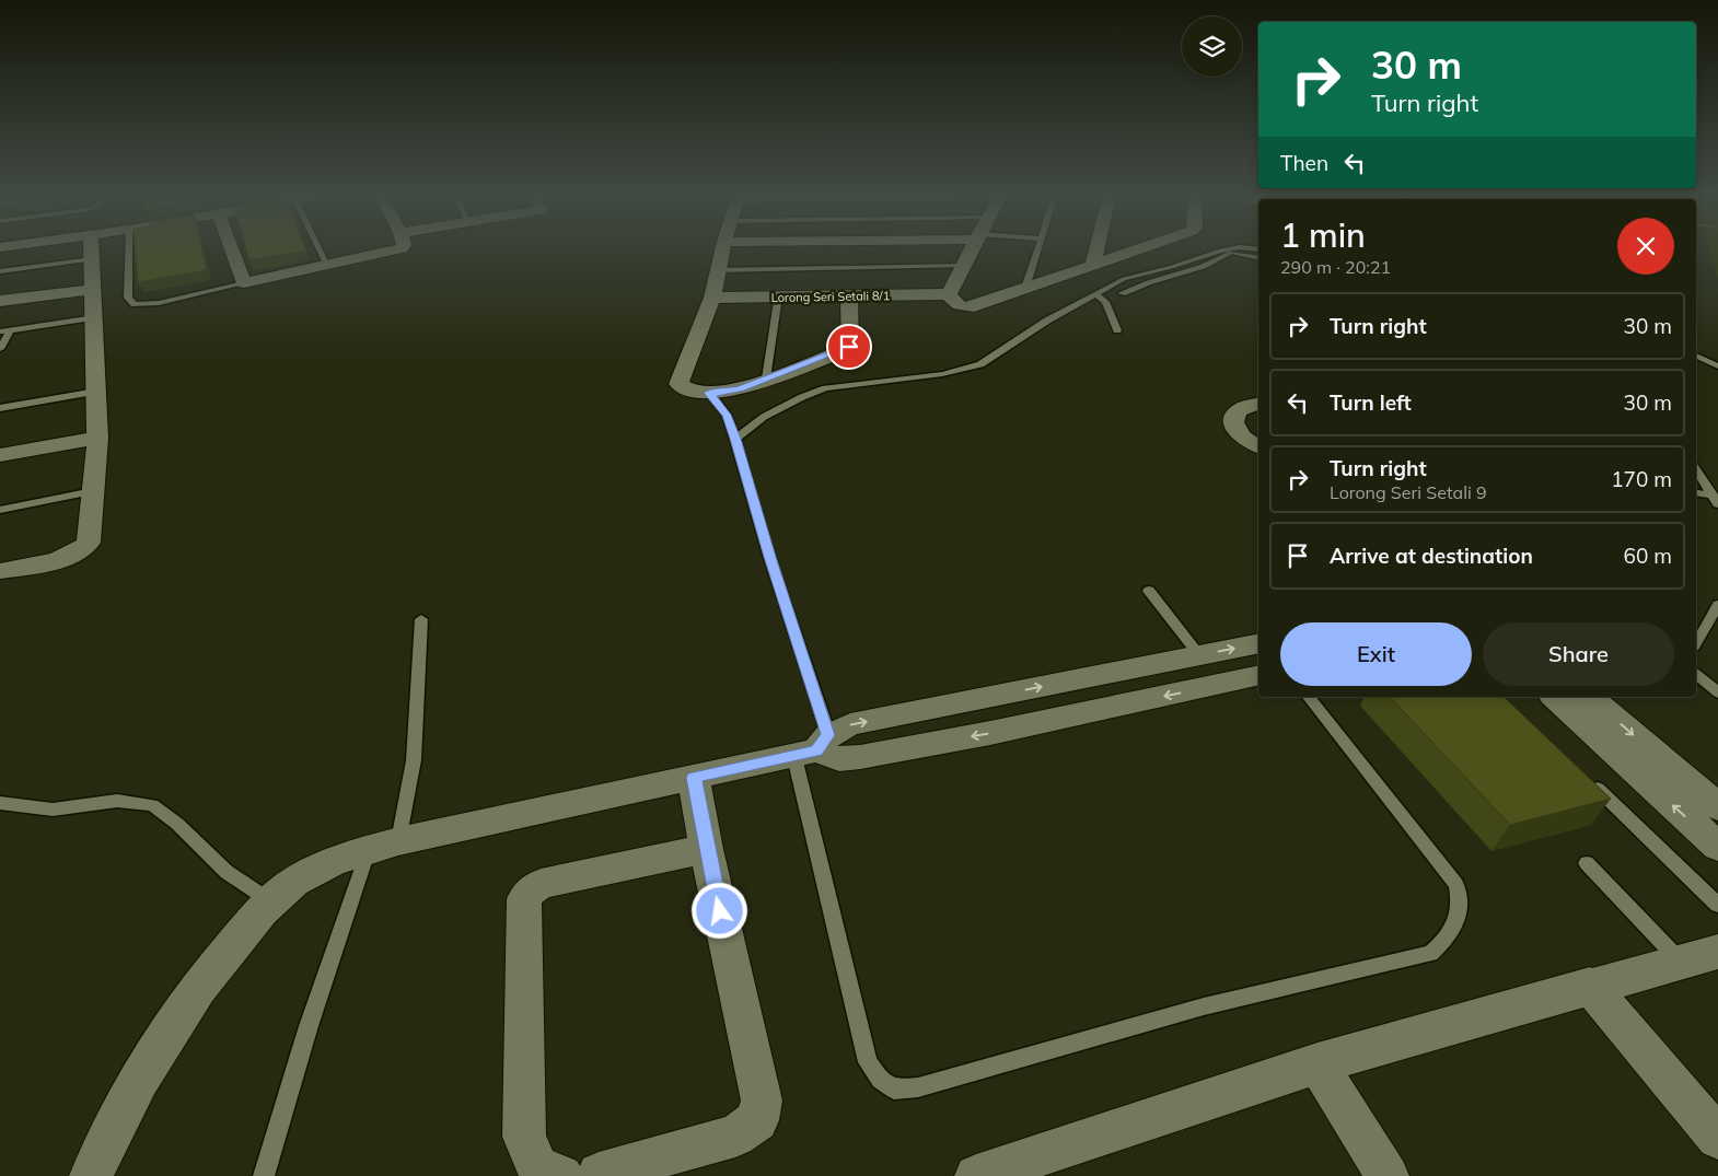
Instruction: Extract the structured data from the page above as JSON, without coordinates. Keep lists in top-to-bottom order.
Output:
{
  "streets": {
    "street": ["Lorong Seri Setali 8/1"]
  },
  "page": {
    "turn": ["30 m", "Turn right"],
    "then": "Then",
    "heading": ["1 min", "290 m · 20:21"],
    "list": [
      {
        "name": "Turn right",
        "value": "30 m"
      },
      {
        "name": "Turn left",
        "value": "30 m"
      },
      {
        "name": "Turn right",
        "note": "Lorong Seri Setali 9",
        "value": "170 m"
      },
      {
        "name": "Arrive at destination",
        "value": "60 m"
      }
    ],
    "buttons": ["Exit", "Share"]
  }
}
